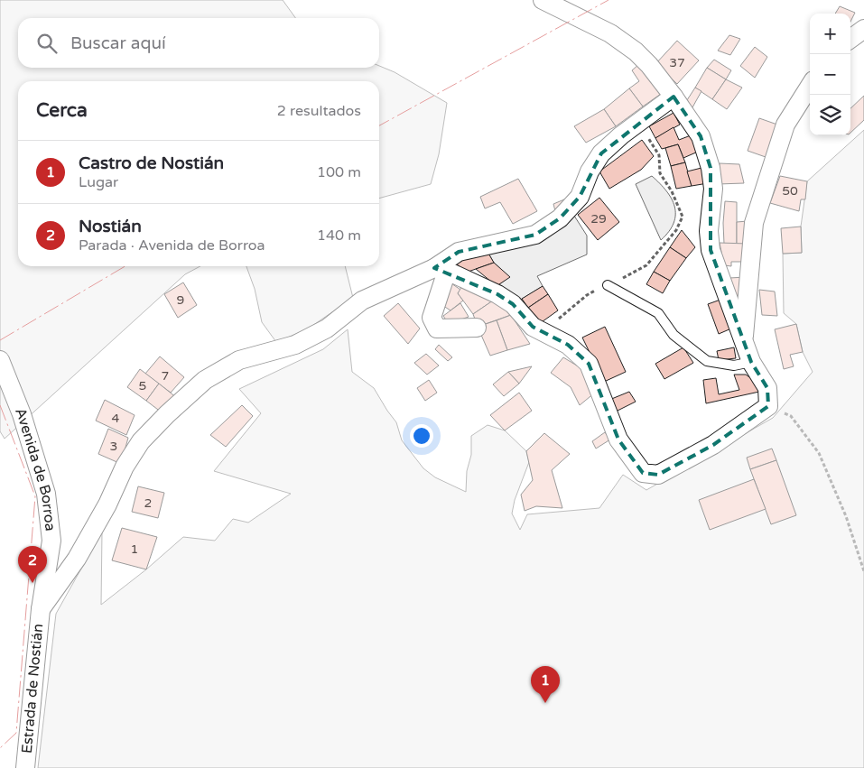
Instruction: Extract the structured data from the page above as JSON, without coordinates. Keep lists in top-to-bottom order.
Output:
{
  "streets": {
    "street": ["Avenida de Borroa", "Estrada de Nostián"]
  },
  "crossings": [
    ["Avenida de Borroa", "Estrada de Nostián"]
  ],
  "house_numbers": [
    "37",
    "50",
    "29",
    "9",
    "7",
    "5",
    "4",
    "3",
    "2",
    "1"
  ],
  "page": {
    "map_buttons": ["+", "−"],
    "search": "Buscar aquí",
    "heading": ["Cerca", "2 resultados"],
    "list": [
      {
        "mark": "1",
        "name": "Castro de Nostián",
        "note": "Lugar",
        "value": "100 m"
      },
      {
        "mark": "2",
        "name": "Nostián",
        "note": "Parada · Avenida de Borroa",
        "value": "140 m"
      }
    ],
    "pins": ["2", "1"]
  }
}
